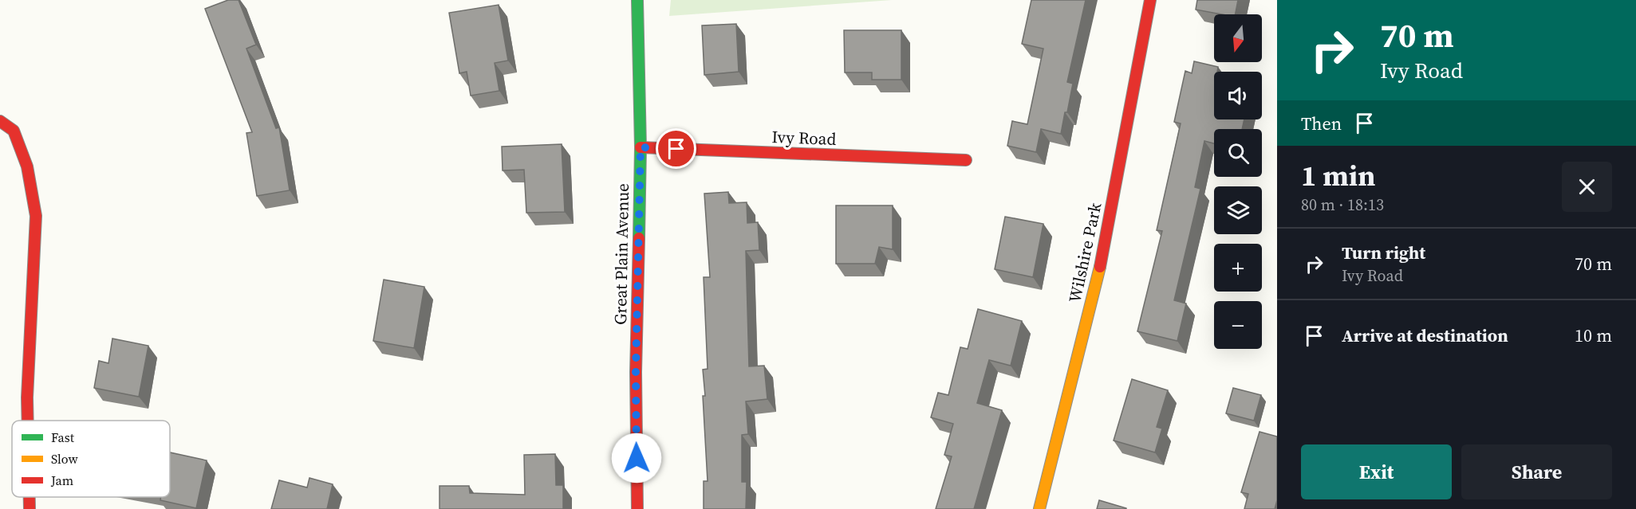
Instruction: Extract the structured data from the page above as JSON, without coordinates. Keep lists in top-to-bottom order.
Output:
{
  "streets": {
    "street": ["Ivy Road", "Wilshire Park", "Great Plain Avenue"]
  },
  "crossings": [
    ["Ivy Road", "Great Plain Avenue"]
  ],
  "legend": ["Fast", "Slow", "Jam"],
  "north": "bottom",
  "page": {
    "turn": ["70 m", "Ivy Road"],
    "map_buttons": ["+", "−"],
    "then": "Then",
    "heading": ["1 min", "80 m · 18:13"],
    "list": [
      {
        "name": "Turn right",
        "note": "Ivy Road",
        "value": "70 m"
      },
      {
        "name": "Arrive at destination",
        "value": "10 m"
      }
    ],
    "buttons": ["Exit", "Share"]
  }
}
